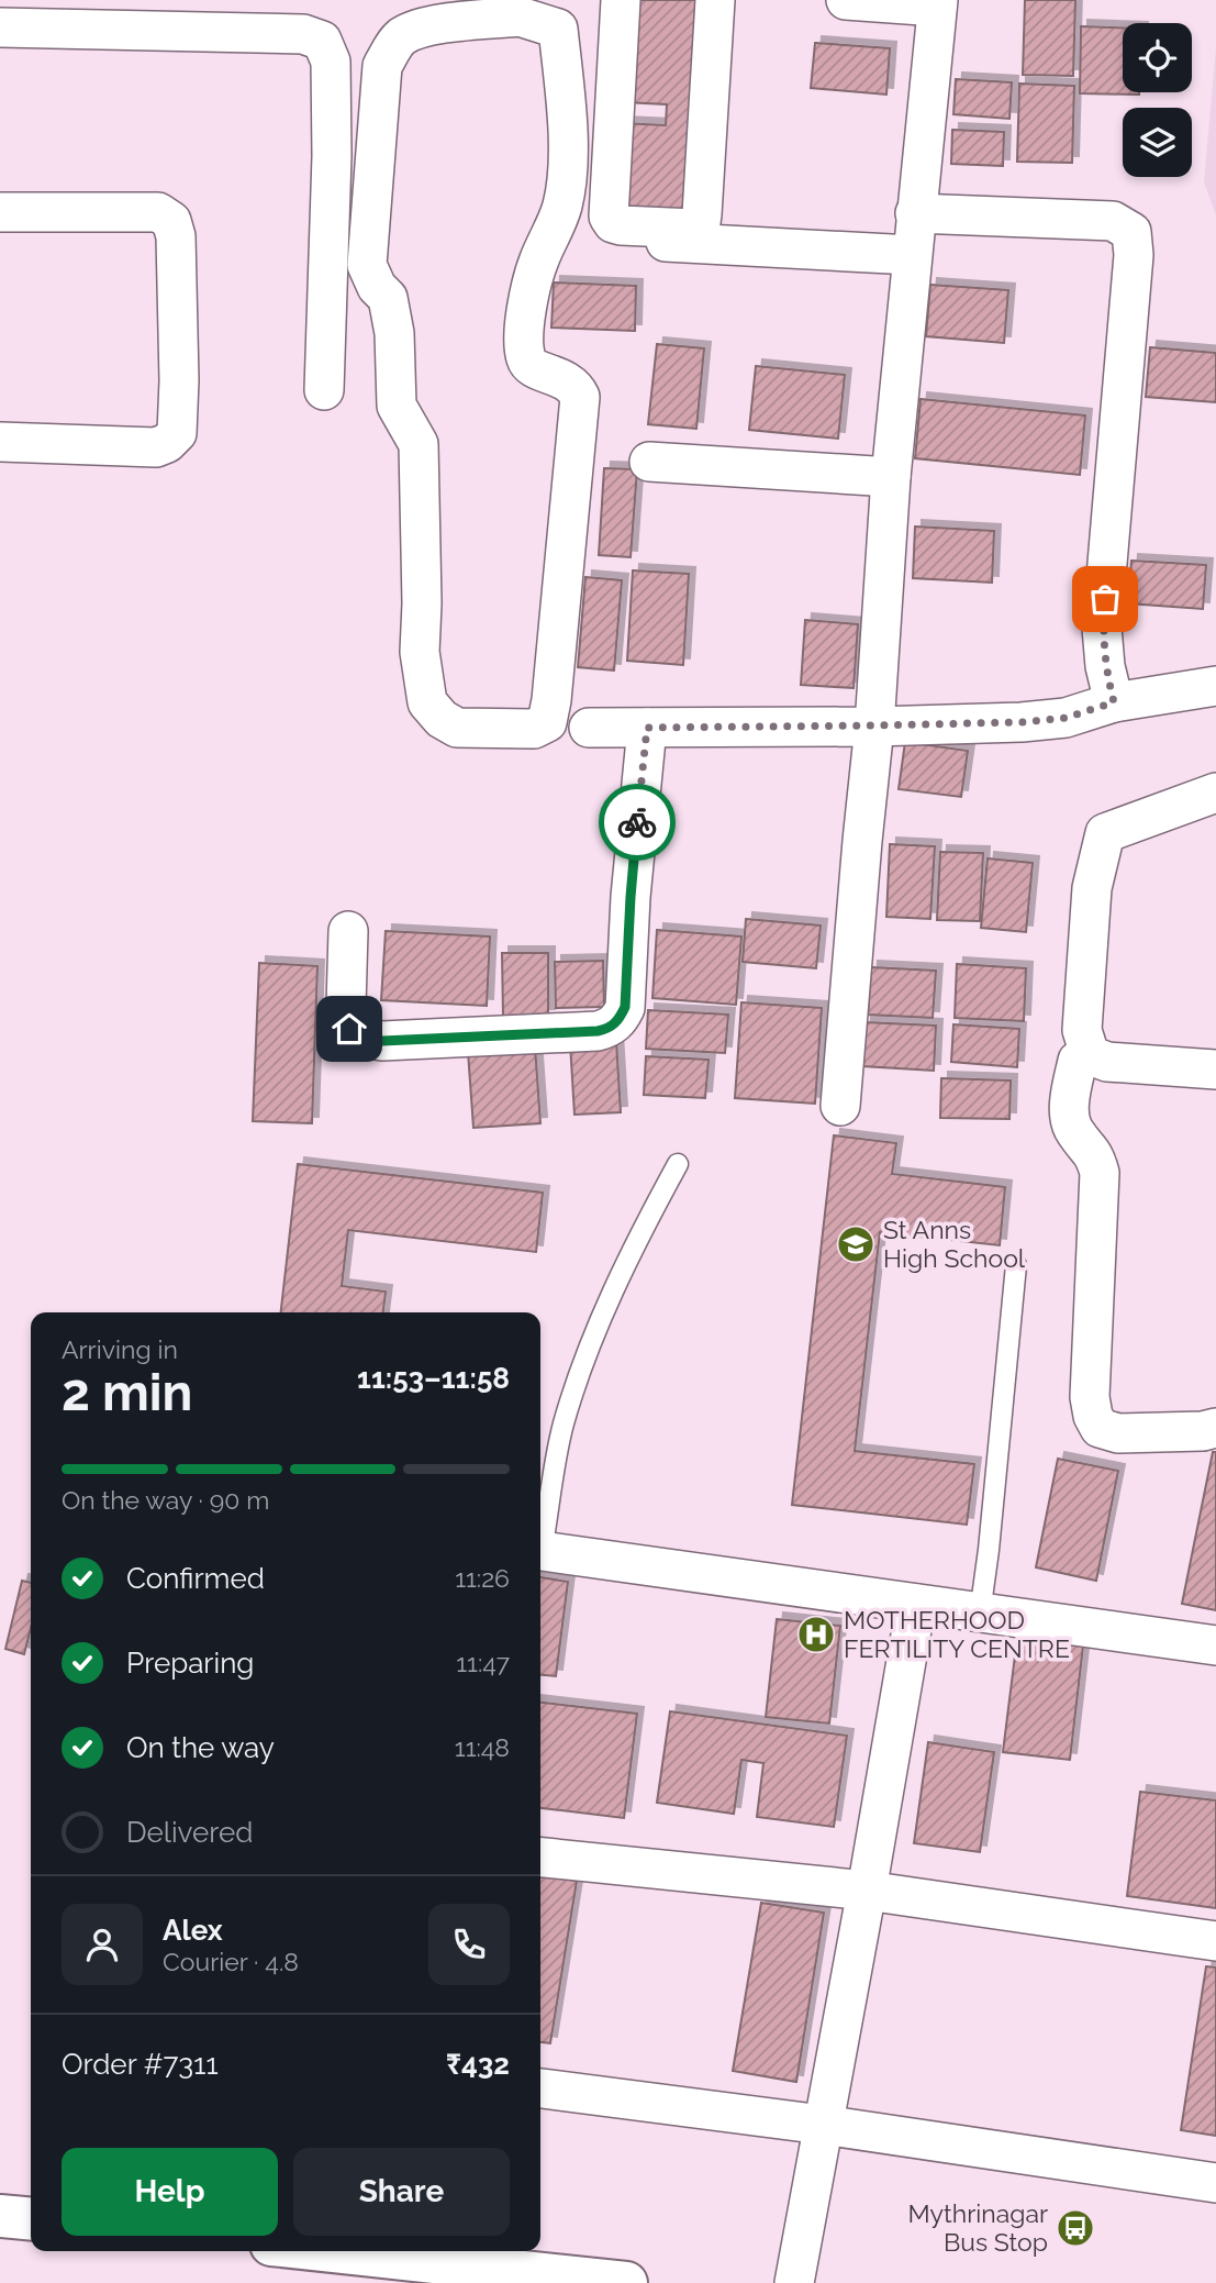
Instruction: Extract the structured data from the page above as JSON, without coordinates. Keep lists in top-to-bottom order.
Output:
{
  "places": {
    "school or university": ["St Anns High School"],
    "hospital": ["MOTHERHOOD FERTILITY CENTRE"],
    "bus stop": ["Mythrinagar Bus Stop"]
  },
  "page": {
    "heading": ["2 min", "Arriving in", "11:53–11:58"],
    "panel": [
      "Alex",
      "Courier · 4.8",
      "Order #7311",
      "₹432"
    ],
    "bar": "On the way · 90 m",
    "list": [
      ["Confirmed", "11:26"],
      ["Preparing", "11:47"],
      ["On the way", "11:48"],
      "Delivered"
    ],
    "buttons": ["Help", "Share"]
  }
}
